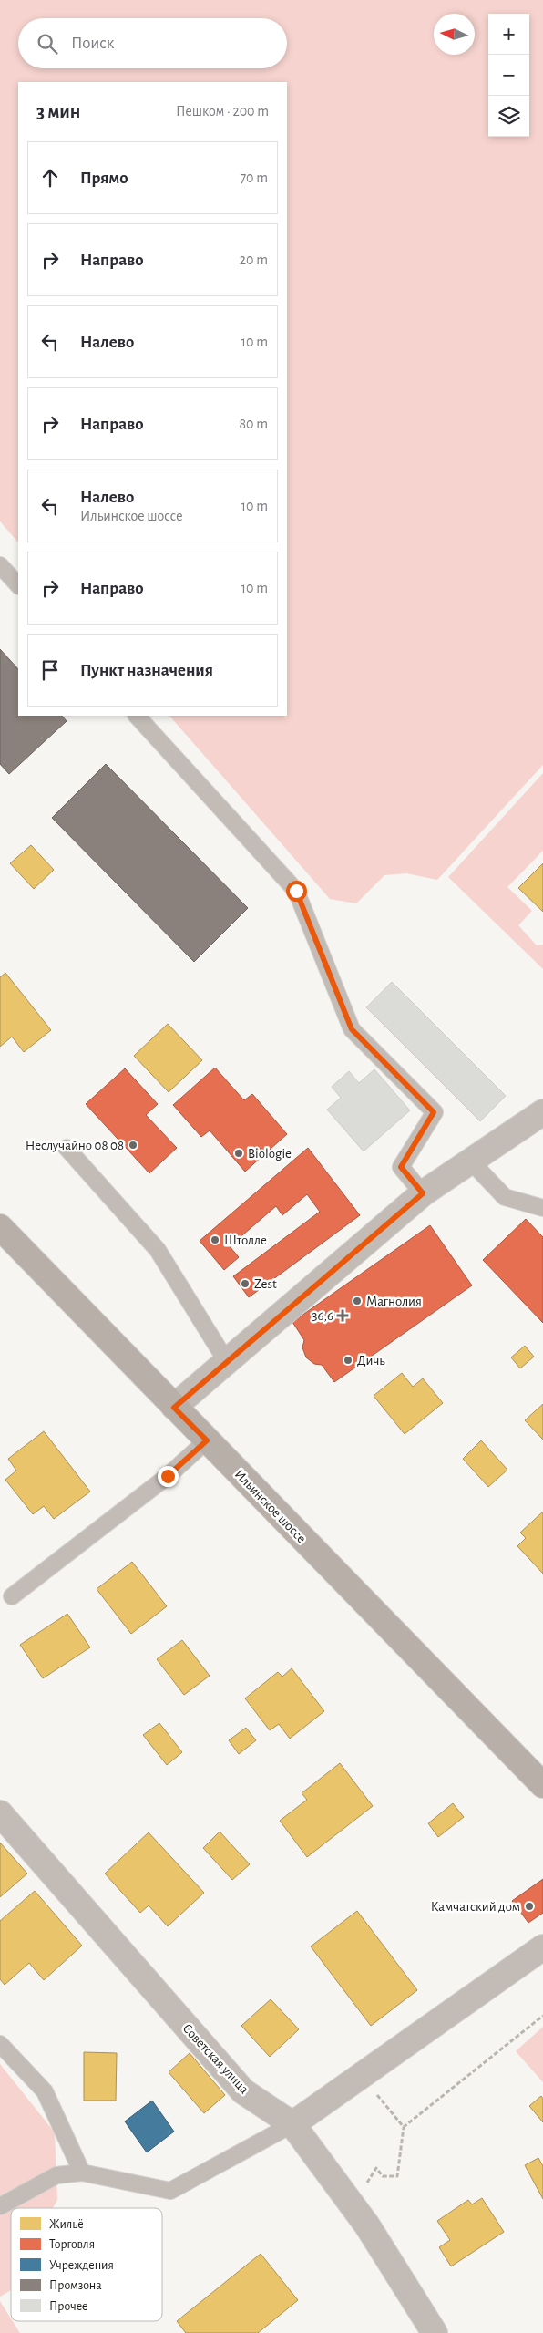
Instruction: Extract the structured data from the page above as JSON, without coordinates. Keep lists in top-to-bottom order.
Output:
{
  "streets": {
    "main road": ["Ильинское шоссе"],
    "street": ["Советская улица"]
  },
  "places": {
    "other": [
      "Неслучайно 08 08",
      "Biologie",
      "Штолле",
      "Zest",
      "Магнолия",
      "Дичь",
      "Камчатский дом"
    ],
    "health": ["36,6"]
  },
  "legend": [
    "Жильё",
    "Торговля",
    "Учреждения",
    "Промзона",
    "Прочее"
  ],
  "north": "left",
  "page": {
    "map_buttons": ["+", "−"],
    "search": "Поиск",
    "heading": ["3 мин", "Пешком · 200 m"],
    "list": [
      ["Прямо", "70 m"],
      ["Направо", "20 m"],
      ["Налево", "10 m"],
      ["Направо", "80 m"],
      ["Налево", "Ильинское шоссе", "10 m"],
      ["Направо", "10 m"],
      "Пункт назначения"
    ]
  }
}
